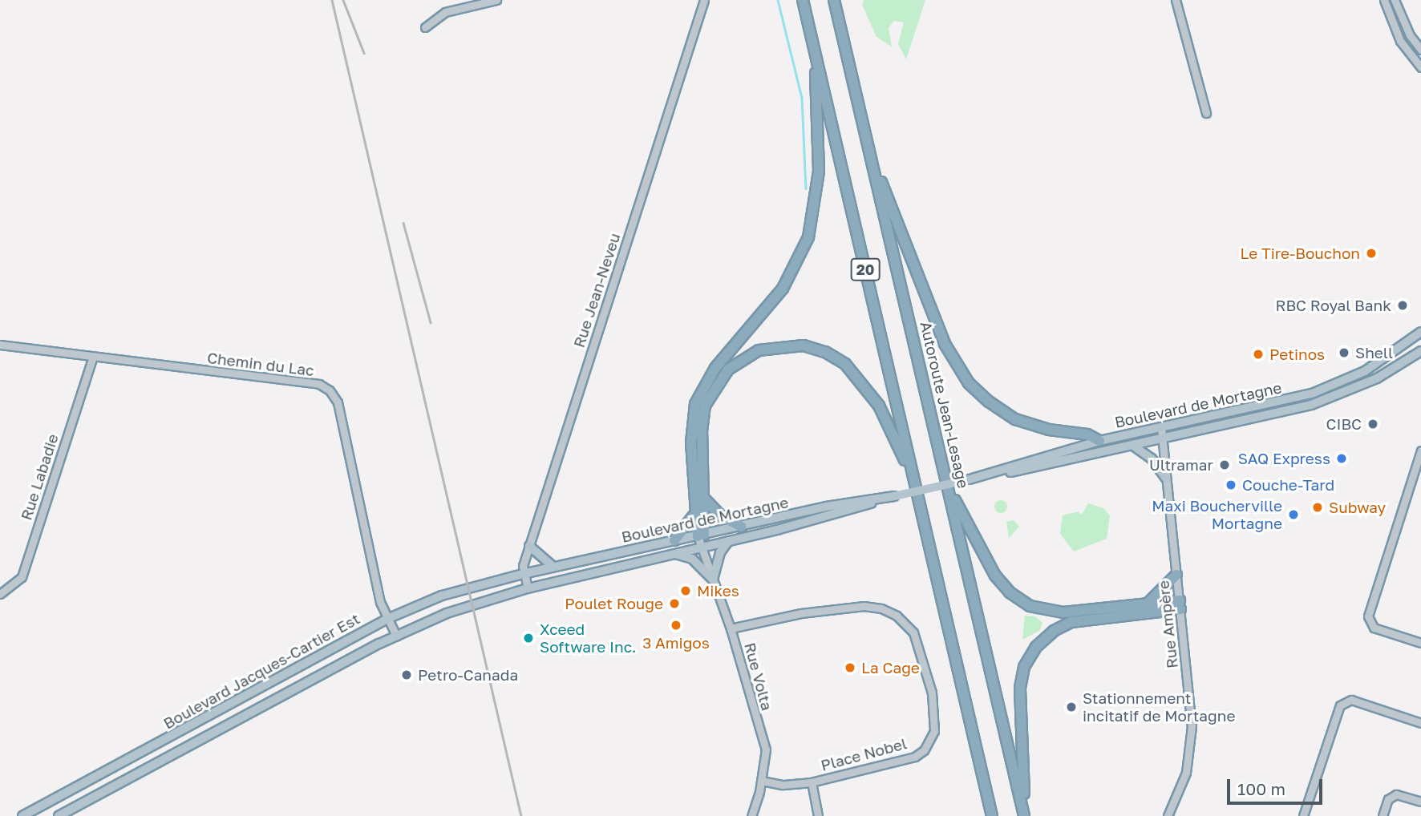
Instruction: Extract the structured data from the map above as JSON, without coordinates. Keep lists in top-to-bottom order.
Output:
{
  "streets": {
    "highway": ["20", "Autoroute Jean-Lesage"],
    "main road": ["Boulevard de Mortagne", "Boulevard Jacques-Cartier Est"],
    "street": [
      "Rue Jean-Neveu",
      "Chemin du Lac",
      "Rue Labadie",
      "Rue Ampère",
      "Rue Volta",
      "Place Nobel"
    ]
  },
  "crossings": [
    ["Rue Jean-Neveu", "Boulevard de Mortagne"],
    ["Rue Jean-Neveu", "Boulevard Jacques-Cartier Est"],
    ["Chemin du Lac", "Rue Labadie"],
    ["Chemin du Lac", "Boulevard Jacques-Cartier Est"],
    ["Boulevard de Mortagne", "Rue Ampère"],
    ["Boulevard de Mortagne", "Boulevard Jacques-Cartier Est"],
    ["Boulevard de Mortagne", "Rue Volta"],
    ["Rue Volta", "Place Nobel"]
  ],
  "places": [
    "Le Tire-Bouchon",
    "RBC Royal Bank",
    "Shell",
    "Petinos",
    "CIBC",
    "SAQ Express",
    "Ultramar",
    "Couche-Tard",
    "Subway",
    "Maxi Boucherville Mortagne",
    "Mikes",
    "Poulet Rouge",
    "3 Amigos",
    "Xceed Software Inc.",
    "La Cage",
    "Petro-Canada",
    "Stationnement incitatif de Mortagne"
  ],
  "scale_bar": "100 m"
}
